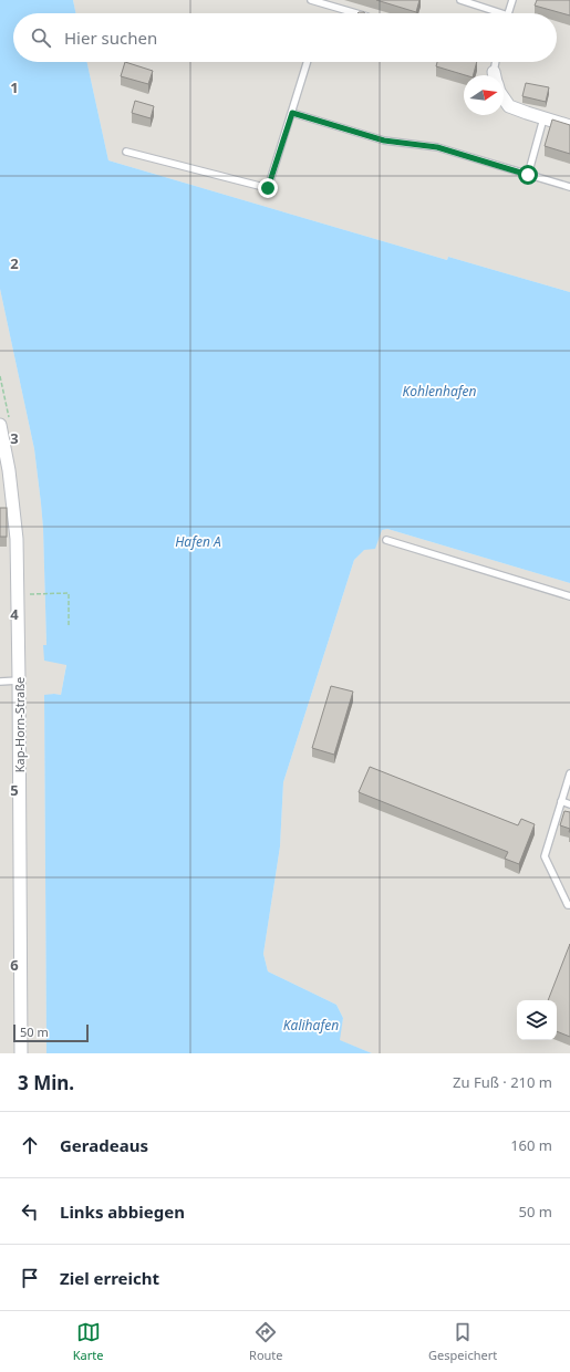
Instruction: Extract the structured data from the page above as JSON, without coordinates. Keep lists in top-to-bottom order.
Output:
{
  "streets": {
    "street": ["Kap-Horn-Straße"]
  },
  "water": ["Kohlenhafen", "Hafen A", "Kalihafen"],
  "scale_bar": "50 m",
  "north": "right",
  "page": {
    "search": "Hier suchen",
    "scale": "50 m",
    "heading": ["3 Min.", "Zu Fuß · 210 m"],
    "list": [
      ["Geradeaus", "160 m"],
      ["Links abbiegen", "50 m"],
      "Ziel erreicht"
    ],
    "nav": ["Karte", "Route", "Gespeichert"]
  },
  "grid": {
    "rows": [
      "1",
      "2",
      "3",
      "4",
      "5",
      "6"
    ]
  }
}
